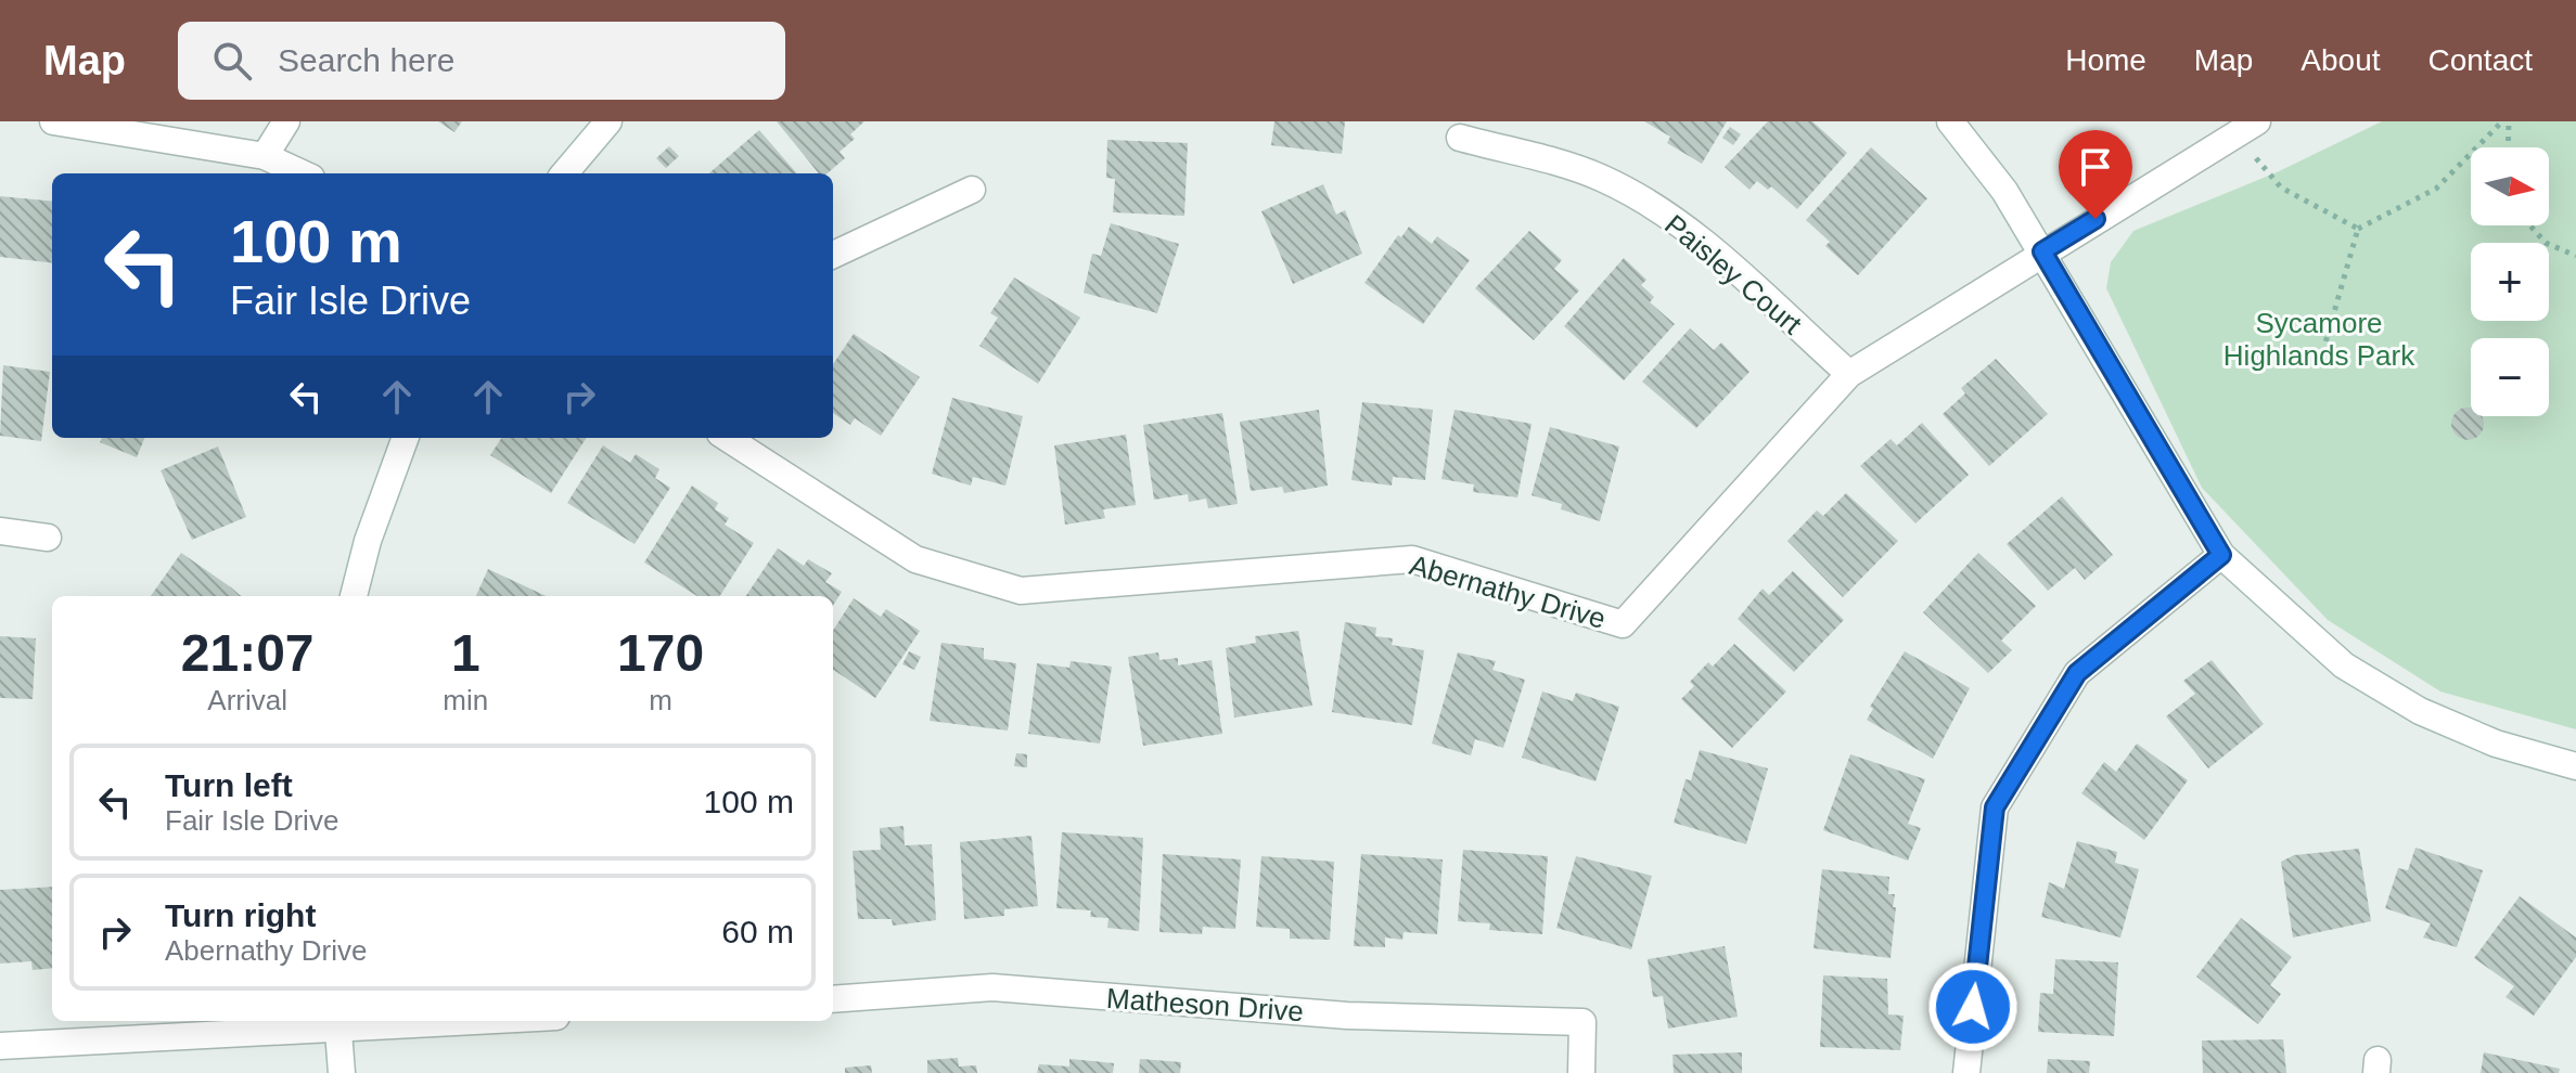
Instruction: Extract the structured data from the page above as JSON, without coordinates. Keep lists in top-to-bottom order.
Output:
{
  "streets": {
    "street": ["Paisley Court", "Abernathy Drive", "Matheson Drive"]
  },
  "crossings": [
    ["Paisley Court", "Abernathy Drive"]
  ],
  "parks": ["Sycamore Highlands Park"],
  "north": "right",
  "page": {
    "header": "Map",
    "search": "Search here",
    "nav": [
      "Home",
      "Map",
      "About",
      "Contact"
    ],
    "map_buttons": ["+", "−"],
    "turn": ["100 m", "Fair Isle Drive"],
    "eta": [
      "21:07",
      "Arrival",
      "1",
      "min",
      "170",
      "m"
    ],
    "list": [
      {
        "name": "Turn left",
        "note": "Fair Isle Drive",
        "value": "100 m"
      },
      {
        "name": "Turn right",
        "note": "Abernathy Drive",
        "value": "60 m"
      }
    ]
  }
}
